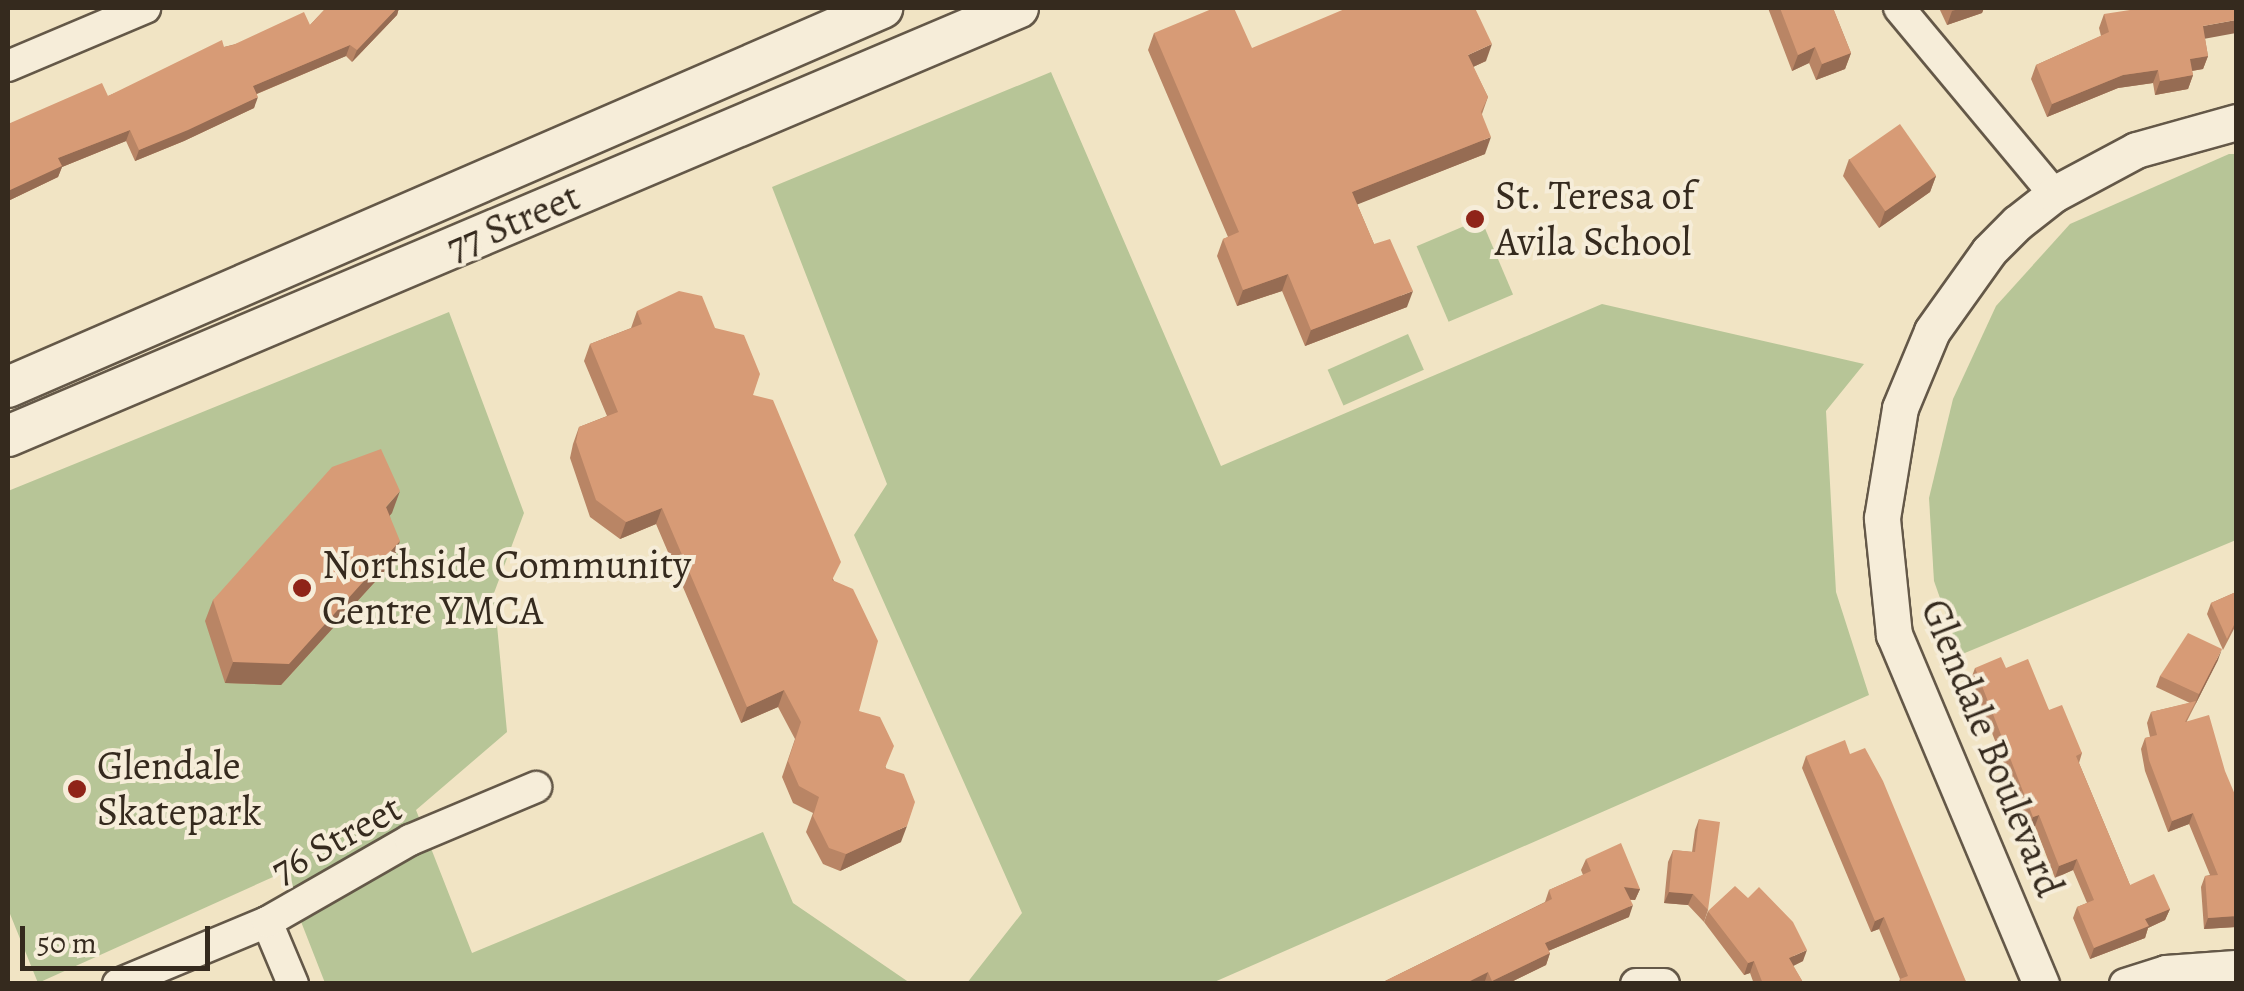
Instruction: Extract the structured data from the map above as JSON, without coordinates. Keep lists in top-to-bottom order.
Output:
{
  "streets": {
    "main road": ["77 Street"],
    "street": ["Glendale Boulevard", "76 Street"]
  },
  "places": ["St. Teresa of Avila School", "Northside Community Centre YMCA", "Glendale Skatepark"],
  "scale_bar": "50 m"
}
